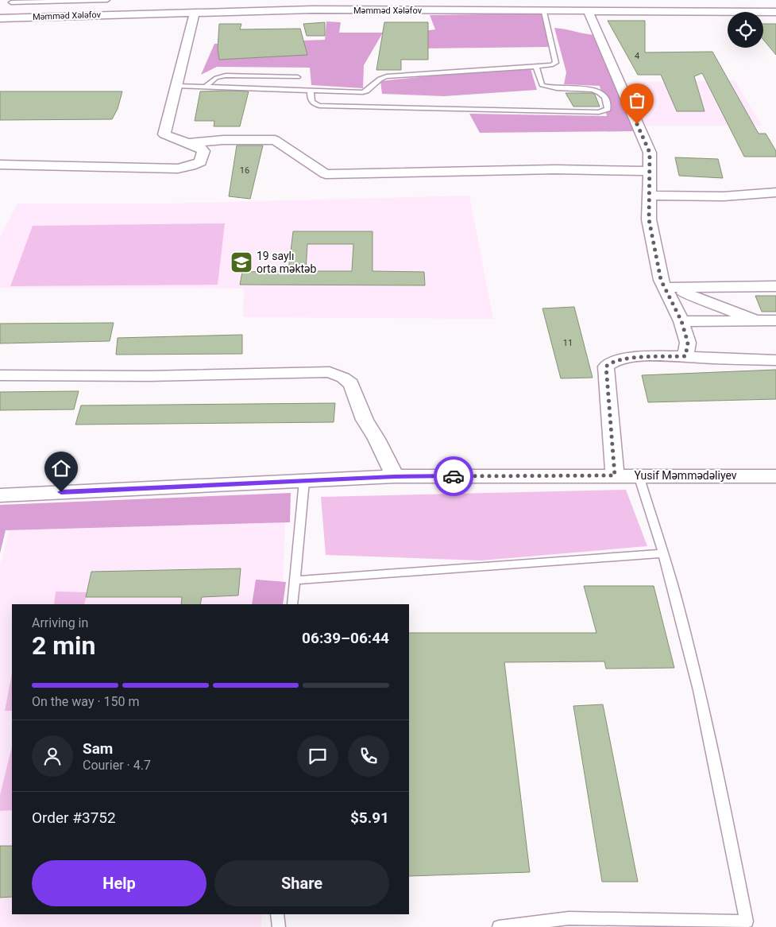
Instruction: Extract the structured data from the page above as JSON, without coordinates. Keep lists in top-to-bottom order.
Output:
{
  "streets": {
    "street": ["Məmməd Xələfov", "Yusif Məmmədəliyev"]
  },
  "places": {
    "school or university": ["19 saylı orta məktəb"]
  },
  "house_numbers": ["4", "16", "11"],
  "page": {
    "heading": ["2 min", "Arriving in", "06:39–06:44"],
    "panel": [
      "Sam",
      "Courier · 4.7",
      "Order #3752",
      "$5.91"
    ],
    "bar": "On the way · 150 m",
    "buttons": ["Help", "Share"]
  }
}
